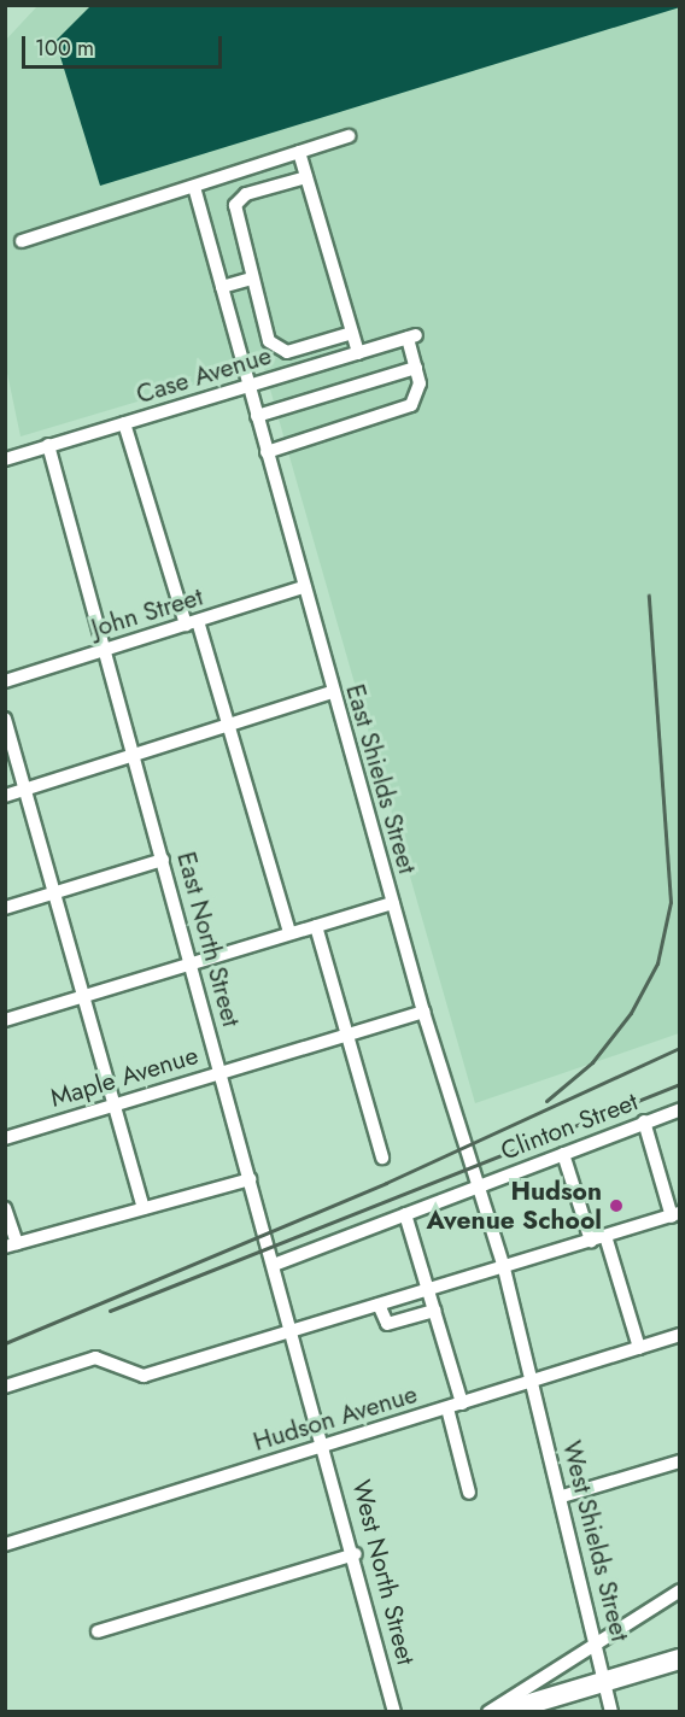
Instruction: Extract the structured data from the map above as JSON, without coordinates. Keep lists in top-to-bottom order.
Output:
{
  "streets": {
    "street": [
      "Case Avenue",
      "John Street",
      "East Shields Street",
      "East North Street",
      "Maple Avenue",
      "Clinton Street",
      "Hudson Avenue",
      "West Shields Street",
      "West North Street"
    ]
  },
  "crossings": [
    ["Case Avenue", "East Shields Street"],
    ["Case Avenue", "East North Street"],
    ["John Street", "East Shields Street"],
    ["John Street", "East North Street"],
    ["East Shields Street", "Maple Avenue"],
    ["East Shields Street", "Clinton Street"],
    ["East Shields Street", "Hudson Avenue"],
    ["East Shields Street", "West Shields Street"],
    ["East North Street", "Maple Avenue"],
    ["East North Street", "Clinton Street"],
    ["East North Street", "Hudson Avenue"],
    ["East North Street", "West North Street"],
    ["Hudson Avenue", "West Shields Street"],
    ["Hudson Avenue", "West North Street"]
  ],
  "places": ["Hudson Avenue School"],
  "scale_bar": "100 m"
}
